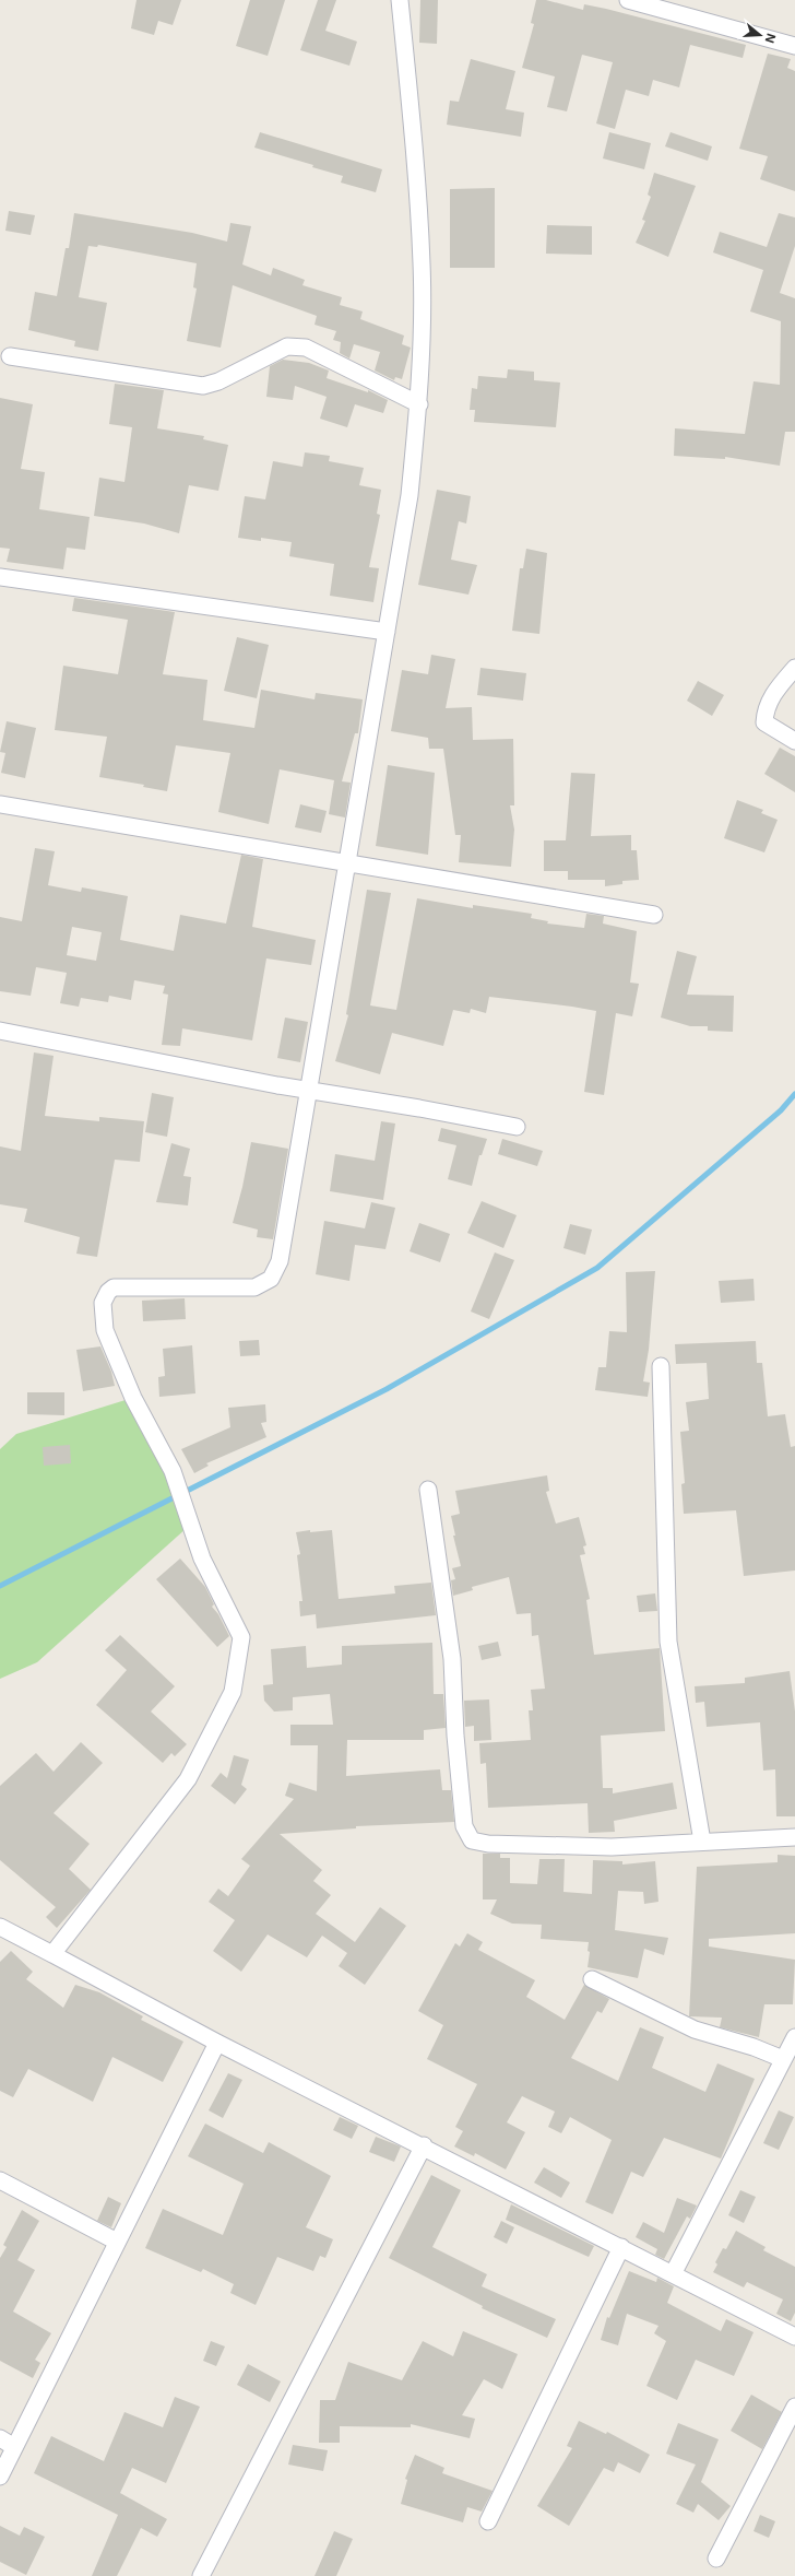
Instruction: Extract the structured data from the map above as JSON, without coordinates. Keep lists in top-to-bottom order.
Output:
{
  "north": "right"
}
